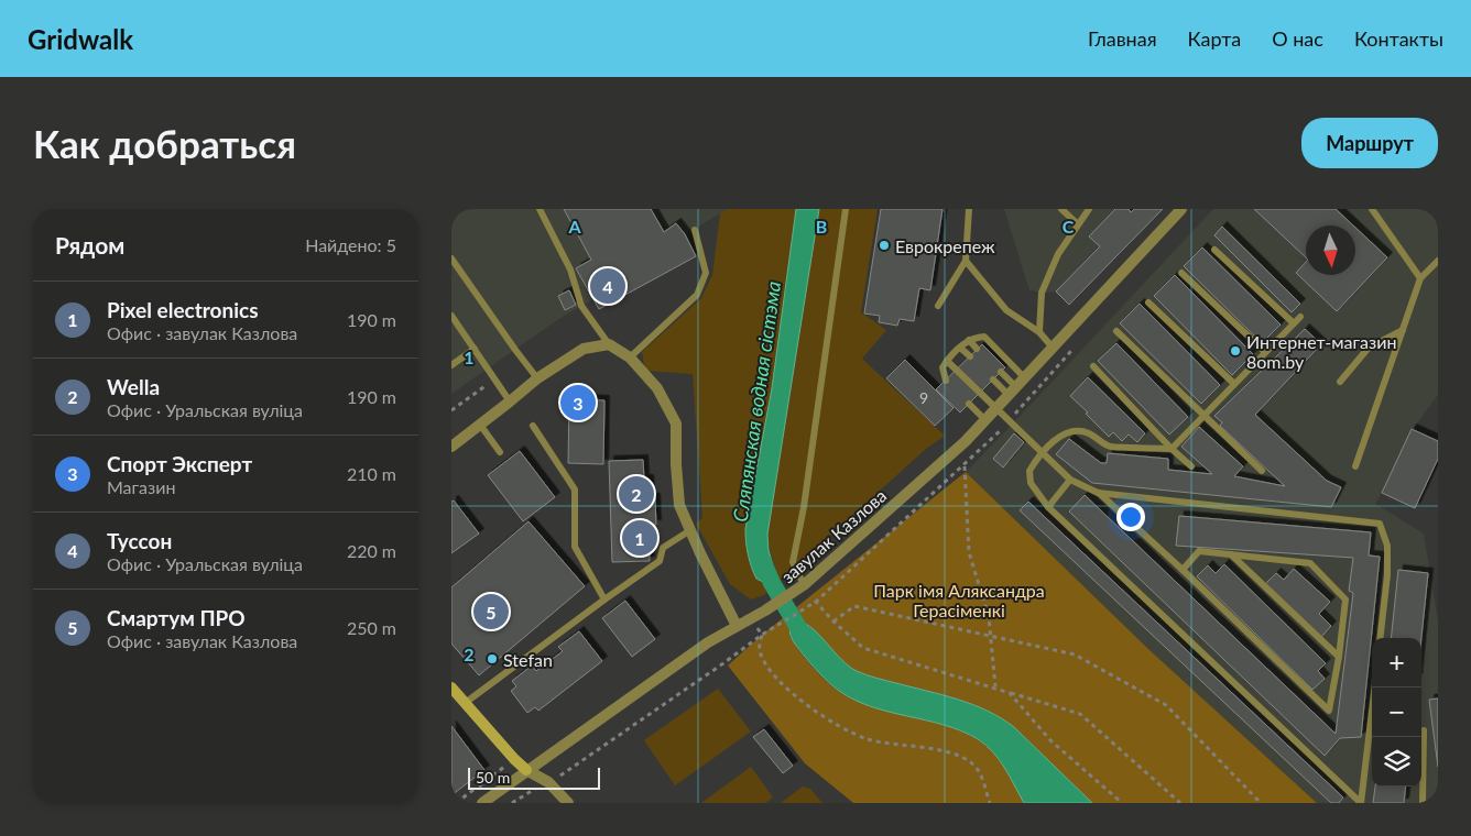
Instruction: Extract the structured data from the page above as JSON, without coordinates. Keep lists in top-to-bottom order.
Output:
{
  "streets": {
    "street": ["завулак Казлова"]
  },
  "water": ["Сляпянская водная сістэма"],
  "parks": ["Парк імя Аляксандра Герасіменкі"],
  "places": ["Еврокрепеж", "Интернет-магазин 8om.by", "Stefan"],
  "house_numbers": ["9"],
  "scale_bar": "50 m",
  "north": "bottom",
  "page": {
    "header": "Gridwalk",
    "nav": [
      "Главная",
      "Карта",
      "О нас",
      "Контакты"
    ],
    "buttons": "Маршрут",
    "title": "Как добраться",
    "heading": ["Рядом", "Найдено: 5"],
    "pins": [
      "4",
      "3",
      "2",
      "1",
      "5"
    ],
    "list": [
      {
        "mark": "1",
        "name": "Pixel electronics",
        "note": "Офис · завулак Казлова",
        "value": "190 m"
      },
      {
        "mark": "2",
        "name": "Wella",
        "note": "Офис · Уральская вуліца",
        "value": "190 m"
      },
      {
        "mark": "3",
        "name": "Спорт Эксперт",
        "note": "Магазин",
        "value": "210 m"
      },
      {
        "mark": "4",
        "name": "Туссон",
        "note": "Офис · Уральская вуліца",
        "value": "220 m"
      },
      {
        "mark": "5",
        "name": "Смартум ПРО",
        "note": "Офис · завулак Казлова",
        "value": "250 m"
      }
    ],
    "map_buttons": ["+", "−"],
    "scale": "50 m"
  },
  "grid": {
    "columns": ["A", "B", "C"],
    "rows": ["1", "2"]
  }
}
